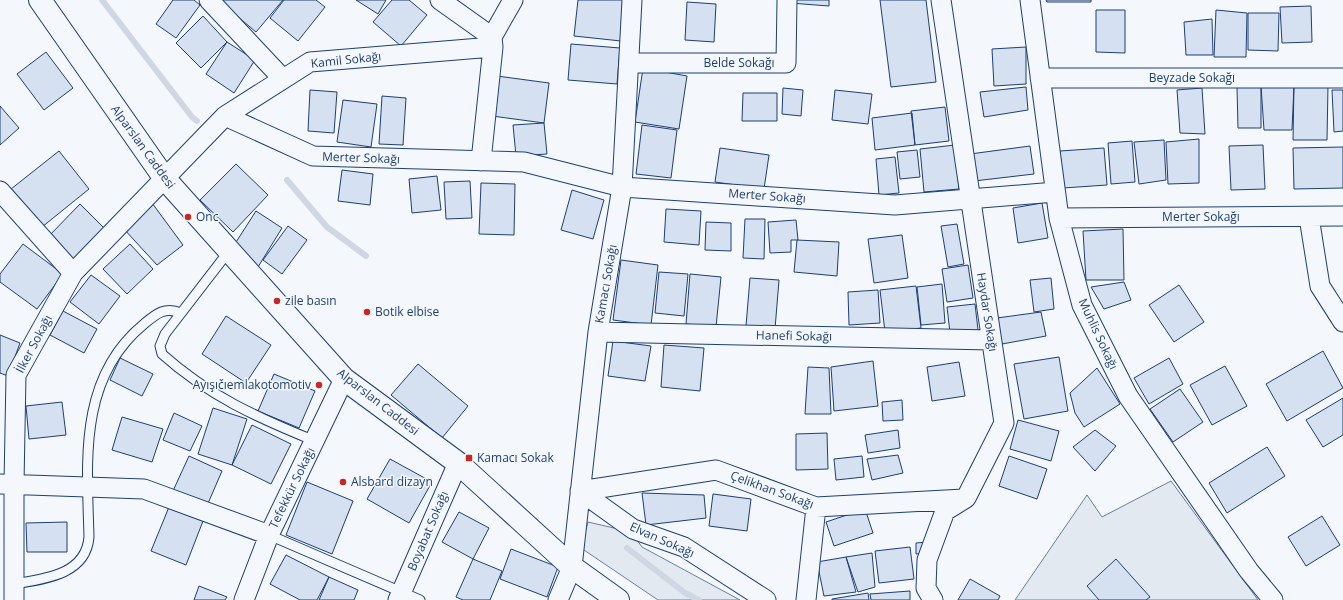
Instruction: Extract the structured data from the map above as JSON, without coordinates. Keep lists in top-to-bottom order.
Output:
{
  "streets": {
    "street": [
      "Kamil Sokağı",
      "Belde Sokağı",
      "Beyzade Sokağı",
      "Alparslan Caddesi",
      "Merter Sokağı",
      "Kamacı Sokağı",
      "Haydar Sokağı",
      "Muhlis Sokağı",
      "Hanefi Sokağı",
      "İlker Sokağı",
      "Tefekkür Sokağı",
      "Çelikhan Sokağı",
      "Boyabat Sokağı",
      "Elvan Sokağı"
    ]
  },
  "crossings": [
    ["Kamil Sokağı", "Alparslan Caddesi"],
    ["Kamil Sokağı", "Merter Sokağı"],
    ["Kamil Sokağı", "İlker Sokağı"],
    ["Belde Sokağı", "Kamacı Sokağı"],
    ["Beyzade Sokağı", "Muhlis Sokağı"],
    ["Alparslan Caddesi", "Kamacı Sokağı"],
    ["Alparslan Caddesi", "İlker Sokağı"],
    ["Alparslan Caddesi", "Tefekkür Sokağı"],
    ["Alparslan Caddesi", "Boyabat Sokağı"],
    ["Merter Sokağı", "Kamacı Sokağı"],
    ["Merter Sokağı", "Haydar Sokağı"],
    ["Merter Sokağı", "Muhlis Sokağı"],
    ["Kamacı Sokağı", "Hanefi Sokağı"],
    ["Kamacı Sokağı", "Çelikhan Sokağı"],
    ["Kamacı Sokağı", "Elvan Sokağı"],
    ["Haydar Sokağı", "Hanefi Sokağı"],
    ["Haydar Sokağı", "Çelikhan Sokağı"],
    ["Çelikhan Sokağı", "Elvan Sokağı"]
  ],
  "places": {
    "other": [
      "Onc",
      "zile basın",
      "Botik elbise",
      "Ayışıčıemlakotomotiv",
      "Alsbard dizayn"
    ],
    "transit": ["Kamacı Sokak"]
  }
}
